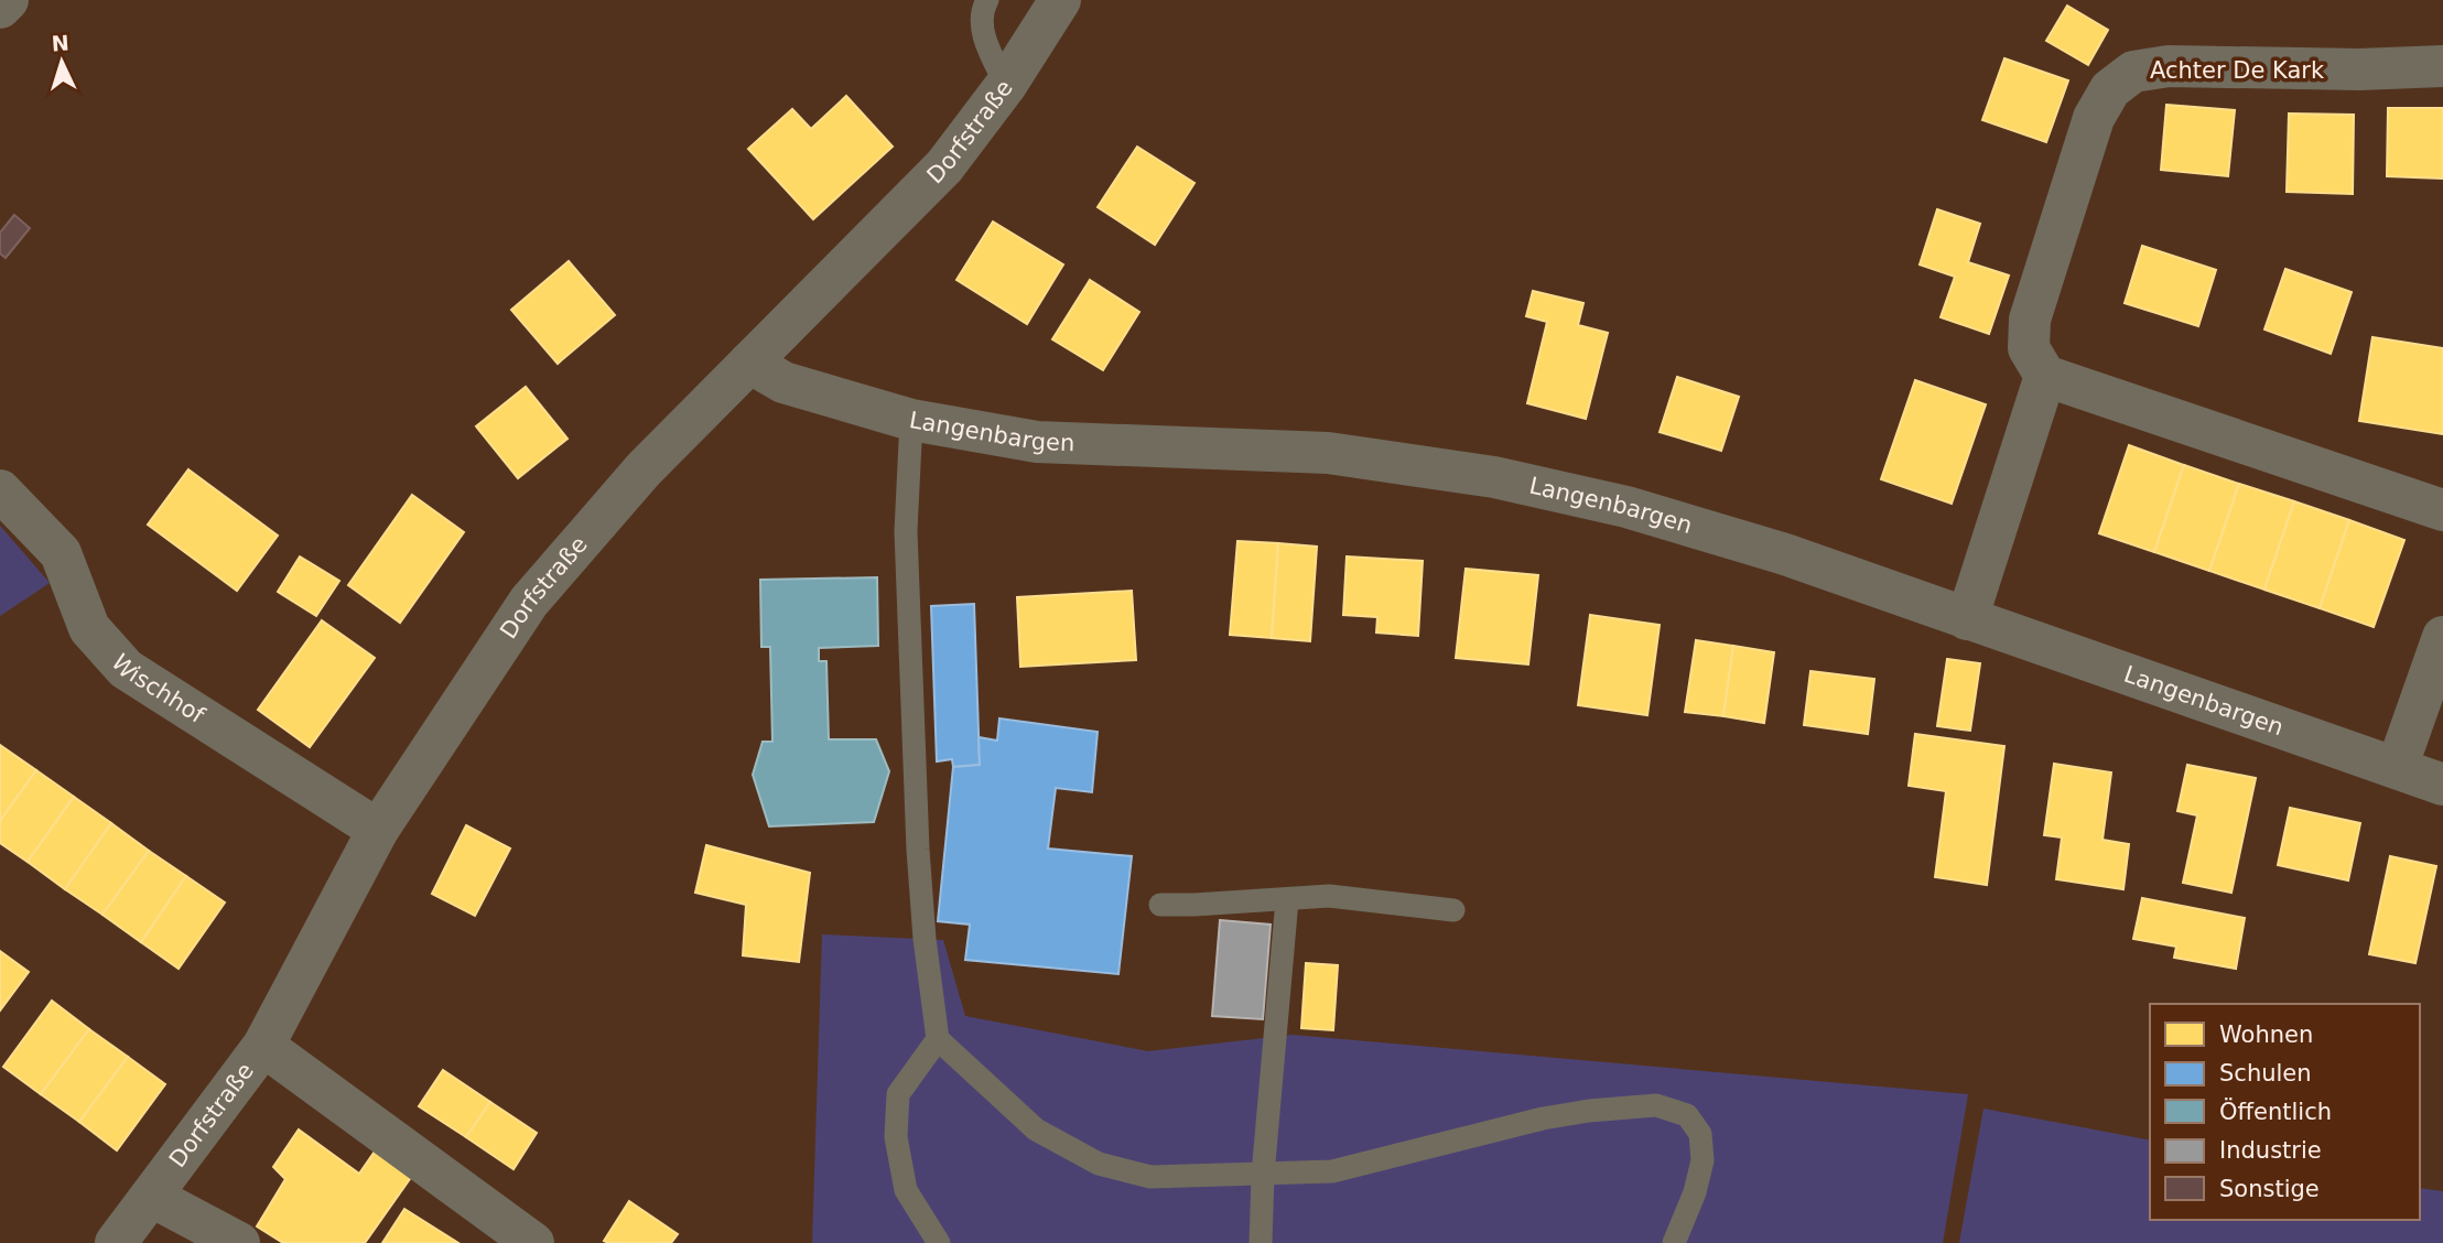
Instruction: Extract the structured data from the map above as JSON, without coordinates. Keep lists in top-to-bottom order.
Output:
{
  "streets": {
    "street": [
      "Achter De Kark",
      "Dorfstraße",
      "Langenbargen",
      "Wischhof"
    ]
  },
  "crossings": [
    ["Dorfstraße", "Langenbargen"],
    ["Dorfstraße", "Wischhof"]
  ],
  "legend": [
    "Wohnen",
    "Schulen",
    "Öffentlich",
    "Industrie",
    "Sonstige"
  ],
  "north": "top"
}
